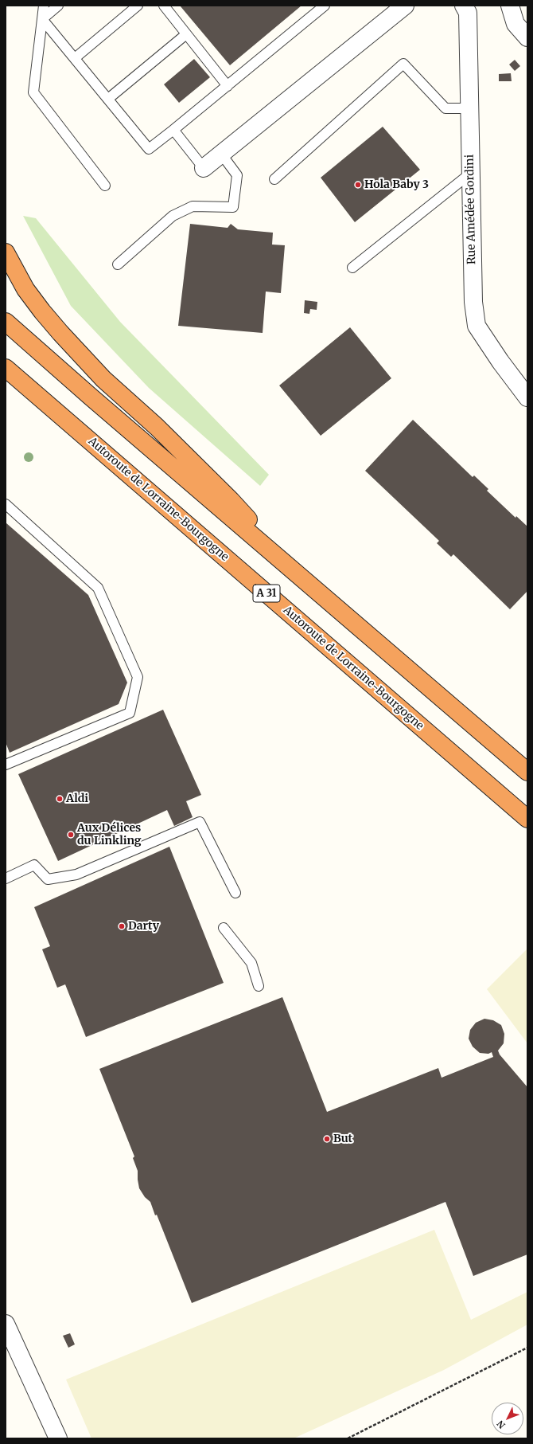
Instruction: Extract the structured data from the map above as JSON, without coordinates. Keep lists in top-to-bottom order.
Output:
{
  "streets": {
    "highway": ["Autoroute de Lorraine-Bourgogne", "A 31"],
    "street": ["Rue Amédée Gordini"]
  },
  "places": [
    "Hola Baby 3",
    "Aldi",
    "Aux Délices du Linkling",
    "Darty",
    "But"
  ],
  "north": "bottom left"
}
